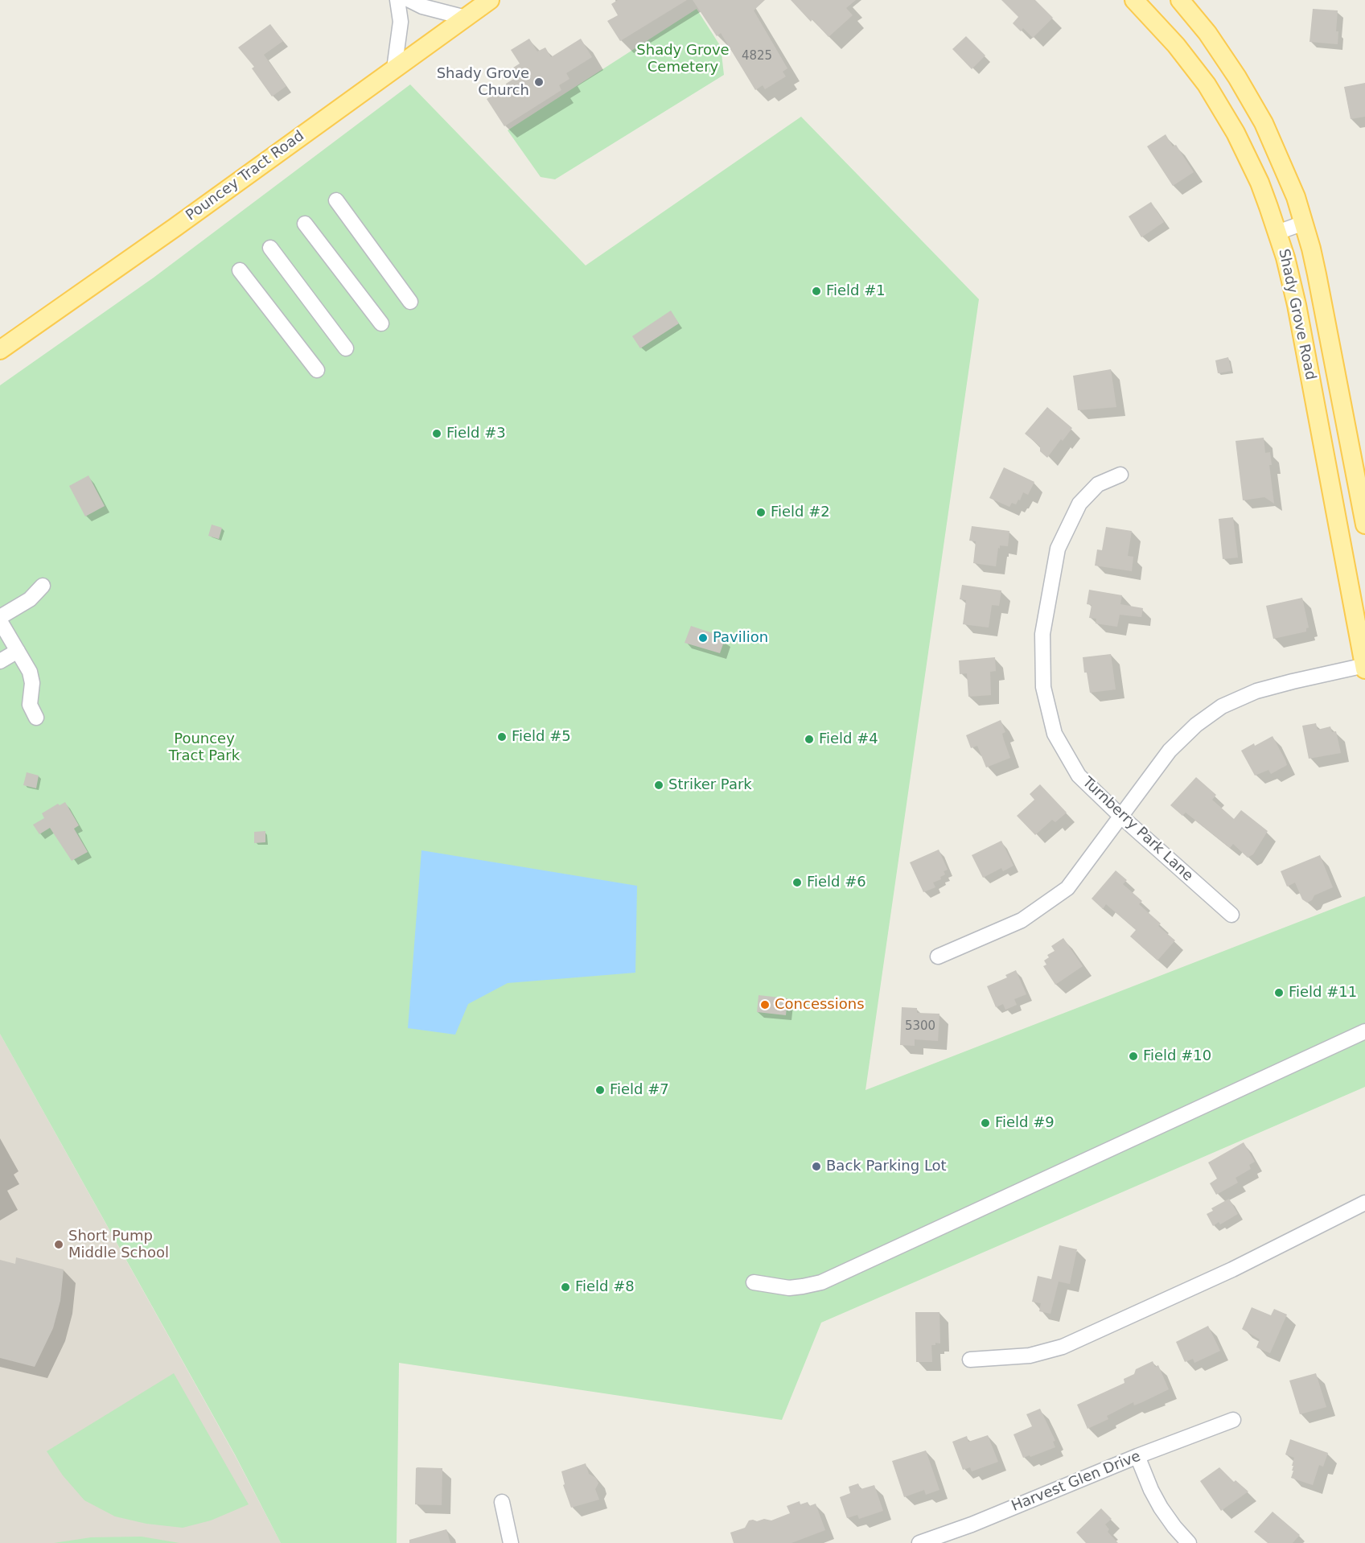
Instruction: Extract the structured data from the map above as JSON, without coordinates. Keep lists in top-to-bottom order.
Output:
{
  "streets": {
    "main road": ["Pouncey Tract Road", "Shady Grove Road"],
    "street": ["Turnberry Park Lane", "Harvest Glen Drive"]
  },
  "parks": ["Shady Grove Cemetery", "Pouncey Tract Park"],
  "places": [
    "Shady Grove Church",
    "Field #1",
    "Field #3",
    "Field #2",
    "Pavilion",
    "Field #5",
    "Field #4",
    "Striker Park",
    "Field #6",
    "Field #11",
    "Concessions",
    "Field #10",
    "Field #7",
    "Field #9",
    "Back Parking Lot",
    "Short Pump Middle School",
    "Field #8"
  ],
  "house_numbers": ["4825", "5300"]
}
